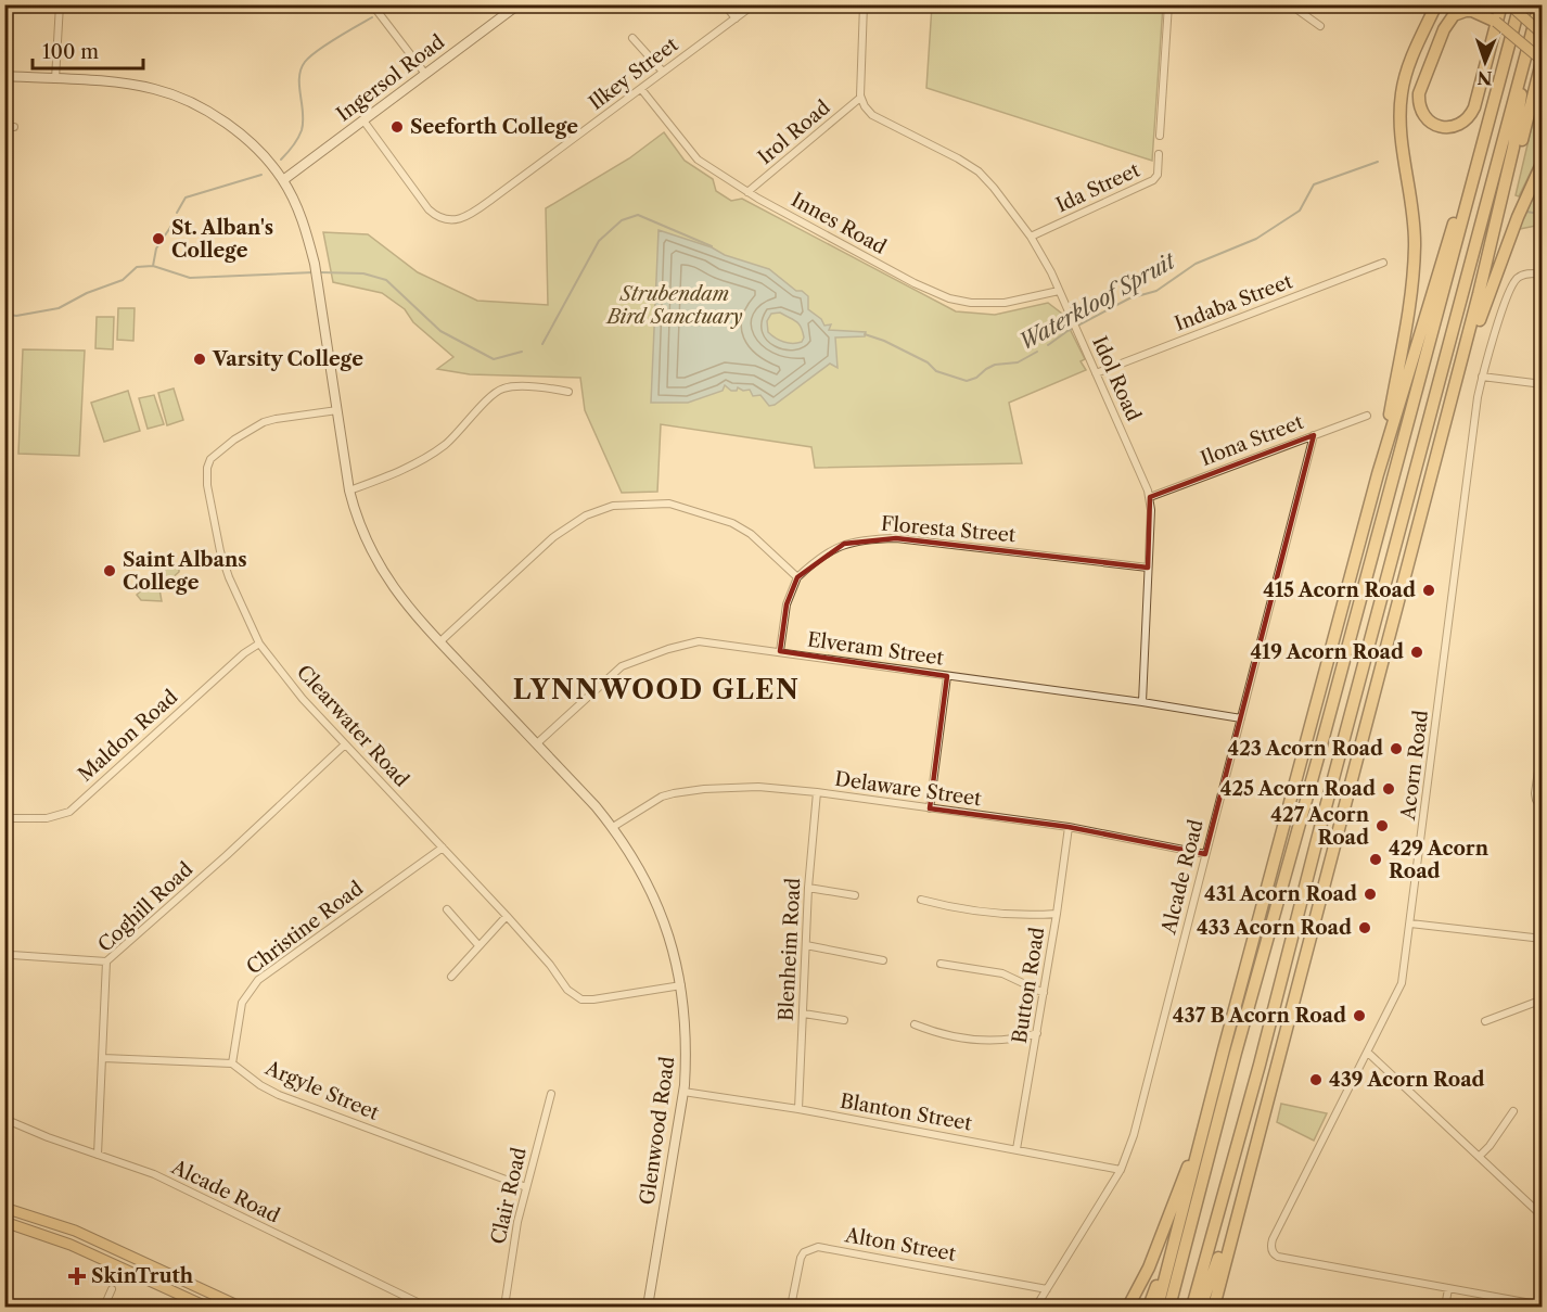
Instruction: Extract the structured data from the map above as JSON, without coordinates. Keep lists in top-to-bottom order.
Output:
{
  "streets": {
    "street": [
      "Ilkey Street",
      "Ingersol Road",
      "Irol Road",
      "Ida Street",
      "Innes Road",
      "Indaba Street",
      "Idol Road",
      "Ilona Street",
      "Floresta Street",
      "Elveram Street",
      "Clearwater Road",
      "Maldon Road",
      "Acorn Road",
      "Delaware Street",
      "Alcade Road",
      "Coghill Road",
      "Christine Road",
      "Blenheim Road",
      "Button Road",
      "Argyle Street",
      "Blanton Street",
      "Glenwood Road",
      "Clair Road",
      "Alton Street"
    ]
  },
  "crossings": [
    ["Ilkey Street", "Ingersol Road"],
    ["Ilkey Street", "Innes Road"],
    ["Ingersol Road", "Glenwood Road"],
    ["Irol Road", "Innes Road"],
    ["Irol Road", "Idol Road"],
    ["Ida Street", "Idol Road"],
    ["Innes Road", "Idol Road"],
    ["Indaba Street", "Idol Road"],
    ["Idol Road", "Ilona Street"],
    ["Idol Road", "Floresta Street"],
    ["Idol Road", "Elveram Street"],
    ["Ilona Street", "Alcade Road"],
    ["Elveram Street", "Alcade Road"],
    ["Elveram Street", "Glenwood Road"],
    ["Clearwater Road", "Maldon Road"],
    ["Clearwater Road", "Coghill Road"],
    ["Clearwater Road", "Christine Road"],
    ["Clearwater Road", "Glenwood Road"],
    ["Delaware Street", "Alcade Road"],
    ["Delaware Street", "Blenheim Road"],
    ["Delaware Street", "Button Road"],
    ["Delaware Street", "Glenwood Road"],
    ["Alcade Road", "Coghill Road"],
    ["Alcade Road", "Blanton Street"],
    ["Alcade Road", "Alton Street"],
    ["Christine Road", "Argyle Street"],
    ["Blenheim Road", "Blanton Street"],
    ["Button Road", "Blanton Street"],
    ["Argyle Street", "Clair Road"],
    ["Blanton Street", "Glenwood Road"]
  ],
  "districts": ["LYNNWOOD GLEN"],
  "water": ["Waterkloof Spruit"],
  "parks": ["Strubendam Bird Sanctuary"],
  "places": {
    "other": [
      "Seeforth College",
      "St. Alban's College",
      "Varsity College",
      "Saint Albans College",
      "415 Acorn Road",
      "419 Acorn Road",
      "423 Acorn Road",
      "425 Acorn Road",
      "427 Acorn Road",
      "429 Acorn Road",
      "431 Acorn Road",
      "433 Acorn Road",
      "437 B Acorn Road",
      "439 Acorn Road"
    ],
    "health": ["SkinTruth"]
  },
  "scale_bar": "100 m",
  "north": "bottom"
}
